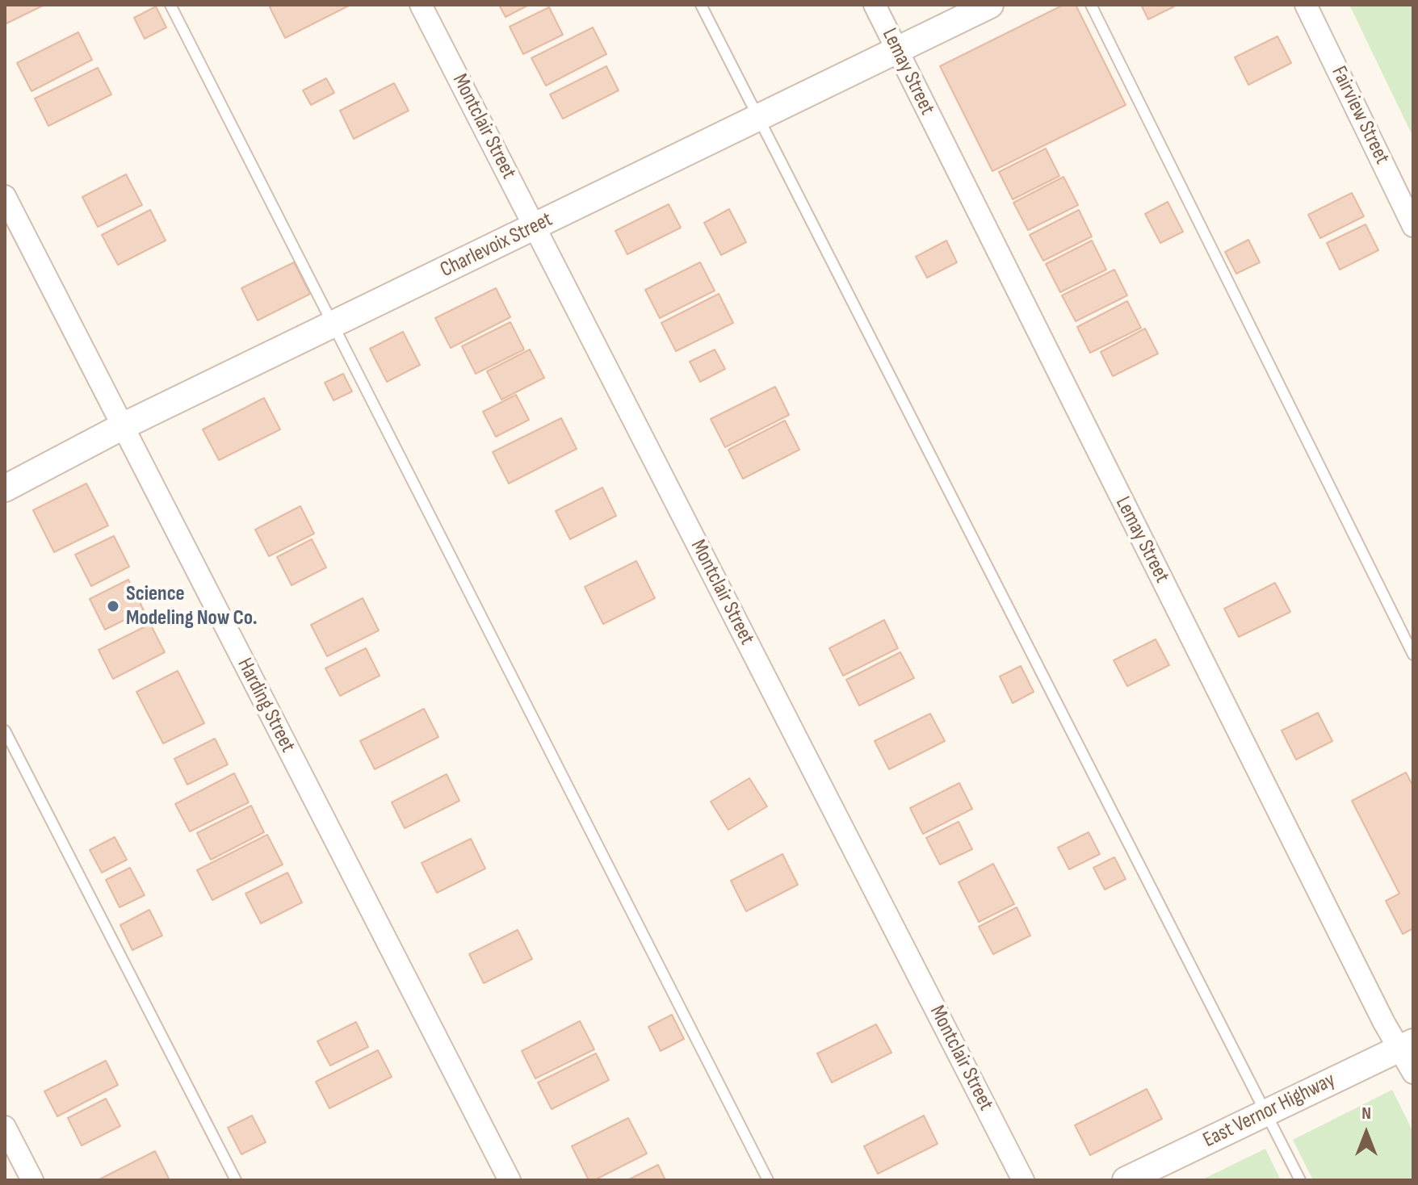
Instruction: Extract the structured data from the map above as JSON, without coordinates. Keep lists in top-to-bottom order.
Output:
{
  "streets": {
    "street": [
      "Lemay Street",
      "Fairview Street",
      "Montclair Street",
      "Charlevoix Street",
      "Harding Street",
      "East Vernor Highway"
    ]
  },
  "crossings": [
    ["Lemay Street", "Charlevoix Street"],
    ["Lemay Street", "East Vernor Highway"],
    ["Montclair Street", "Charlevoix Street"],
    ["Charlevoix Street", "Harding Street"]
  ],
  "places": ["Science Modeling Now Co."],
  "north": "top"
}
